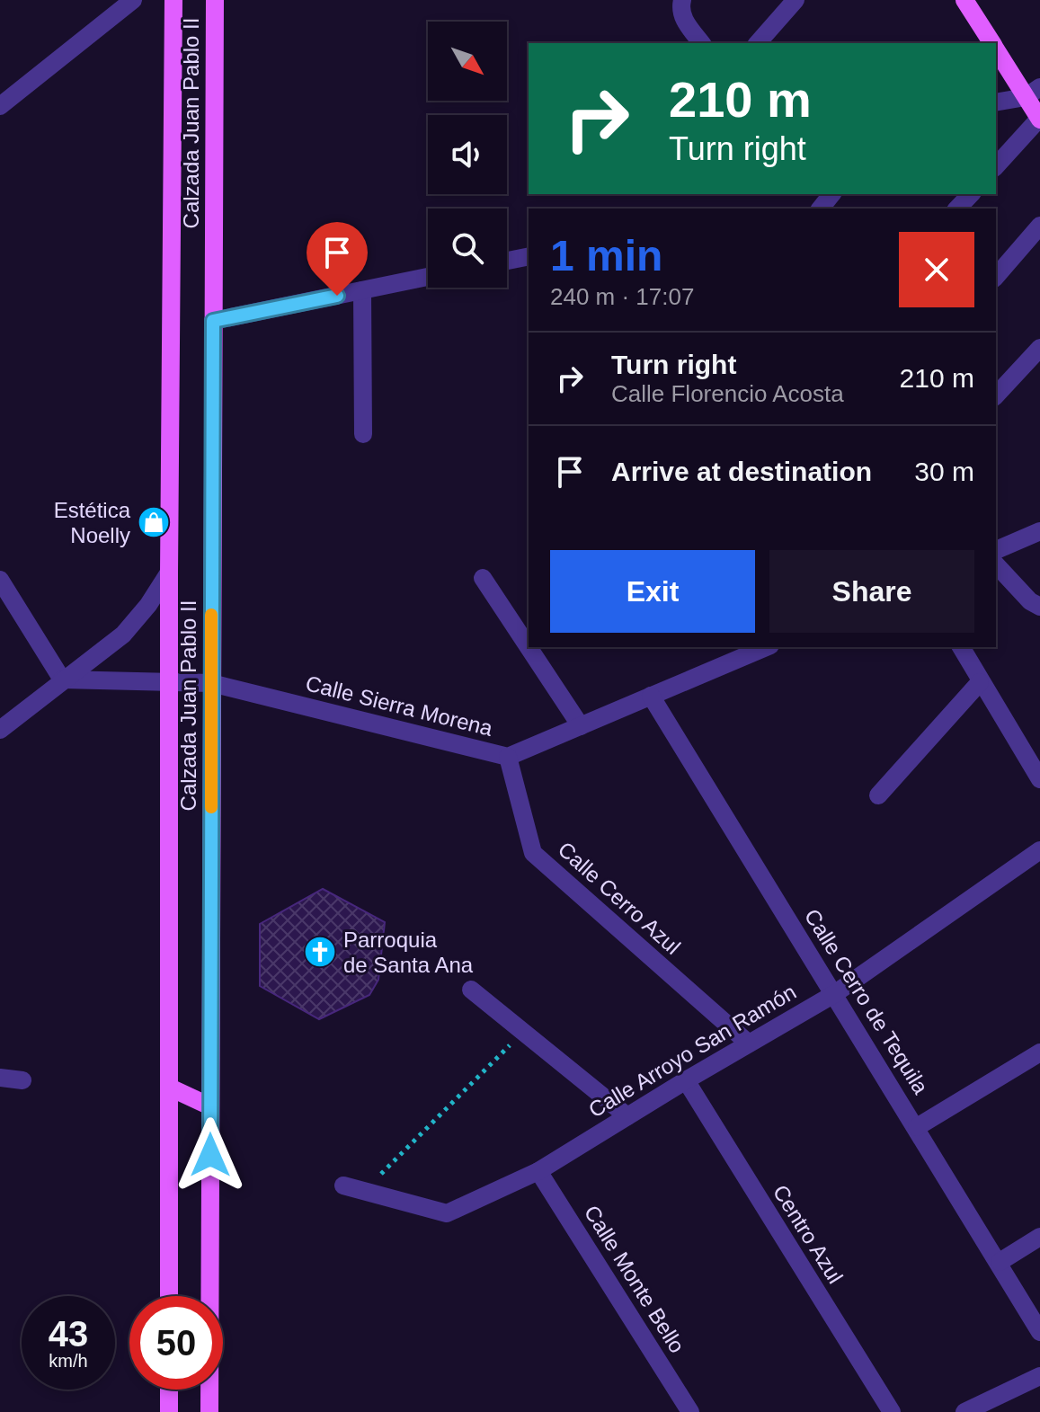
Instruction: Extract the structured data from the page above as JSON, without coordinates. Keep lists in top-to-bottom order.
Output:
{
  "streets": {
    "main road": ["Calzada Juan Pablo II"],
    "street": [
      "Calle Sierra Morena",
      "Calle Cerro Azul",
      "Calle Cerro de Tequila",
      "Calle Arroyo San Ramón",
      "Centro Azul",
      "Calle Monte Bello"
    ]
  },
  "crossings": [
    ["Calzada Juan Pablo II", "Calle Sierra Morena"],
    ["Calle Sierra Morena", "Calle Cerro Azul"],
    ["Calle Sierra Morena", "Calle Cerro de Tequila"],
    ["Calle Cerro Azul", "Calle Arroyo San Ramón"],
    ["Calle Cerro de Tequila", "Calle Arroyo San Ramón"],
    ["Calle Arroyo San Ramón", "Centro Azul"],
    ["Calle Arroyo San Ramón", "Calle Monte Bello"]
  ],
  "places": {
    "shop": ["Estética Noelly"],
    "church": ["Parroquia de Santa Ana"]
  },
  "north": "bottom right",
  "page": {
    "turn": ["210 m", "Turn right"],
    "heading": ["1 min", "240 m · 17:07"],
    "list": [
      {
        "name": "Turn right",
        "note": "Calle Florencio Acosta",
        "value": "210 m"
      },
      {
        "name": "Arrive at destination",
        "value": "30 m"
      }
    ],
    "buttons": ["Exit", "Share"],
    "speed": "43 km/h",
    "limit": "50"
  }
}
